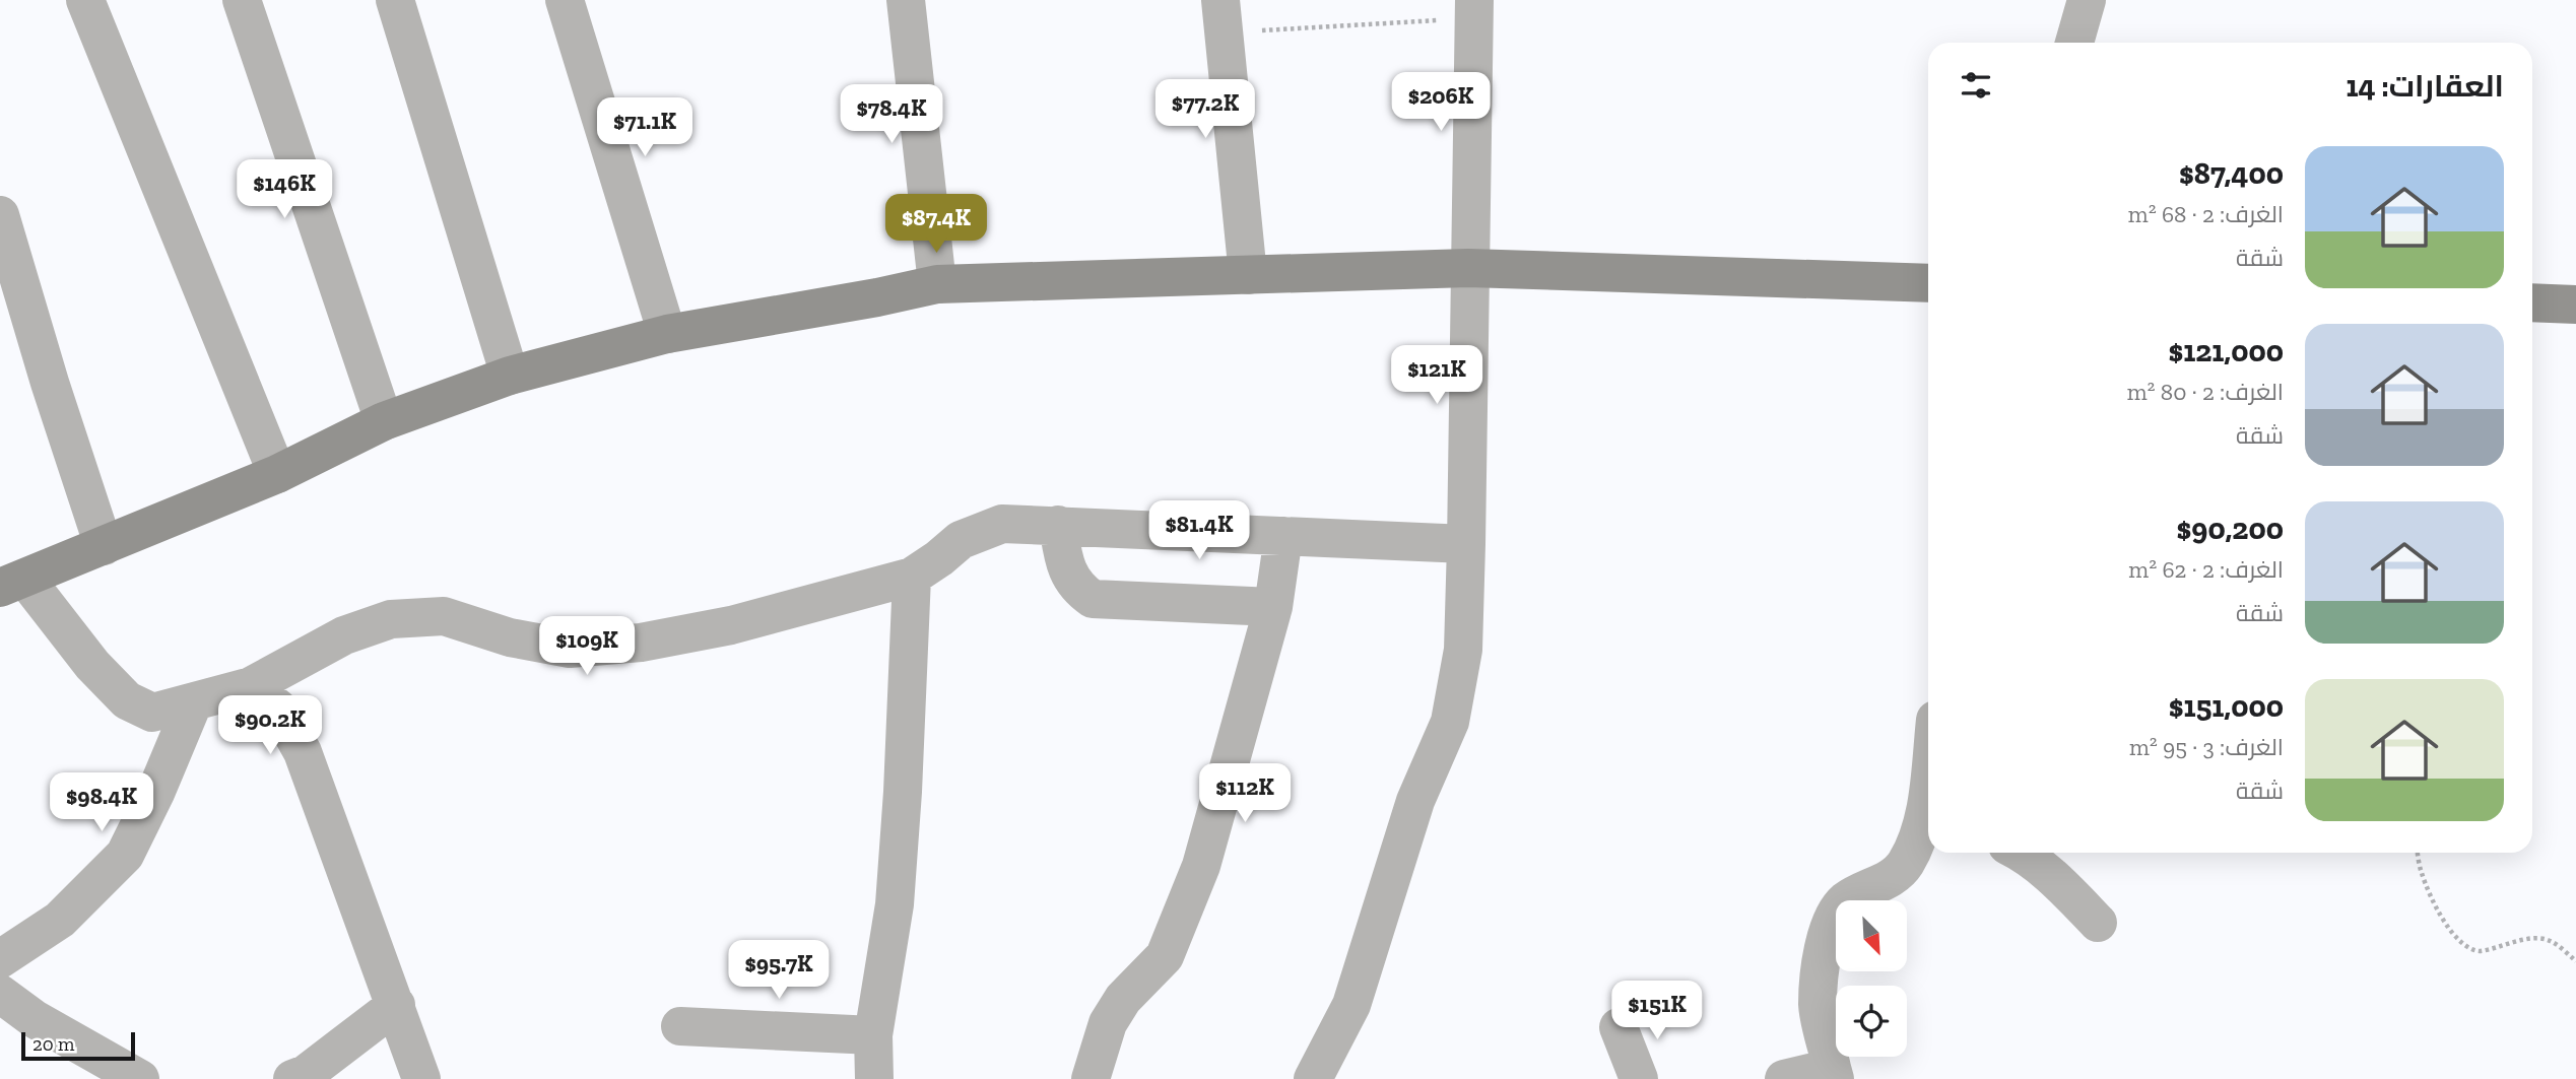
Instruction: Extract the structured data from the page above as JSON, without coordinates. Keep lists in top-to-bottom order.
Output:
{
  "scale_bar": "20 m",
  "north": "bottom right",
  "page": {
    "heading": "العقارات: 14",
    "price": [
      "$206K",
      "$77.2K",
      "$78.4K",
      "$71.1K",
      "$146K",
      "$87.4K",
      "$121K",
      "$81.4K",
      "$109K",
      "$90.2K",
      "$112K",
      "$98.4K",
      "$95.7K",
      "$151K"
    ],
    "list": [
      {
        "name": "$87,400",
        "note": "الغرف: 2 · 68 m² · شقة"
      },
      {
        "name": "$121,000",
        "note": "الغرف: 2 · 80 m² · شقة"
      },
      {
        "name": "$90,200",
        "note": "الغرف: 2 · 62 m² · شقة"
      },
      {
        "name": "$151,000",
        "note": "الغرف: 3 · 95 m² · شقة"
      }
    ],
    "scale": "20 m"
  }
}
